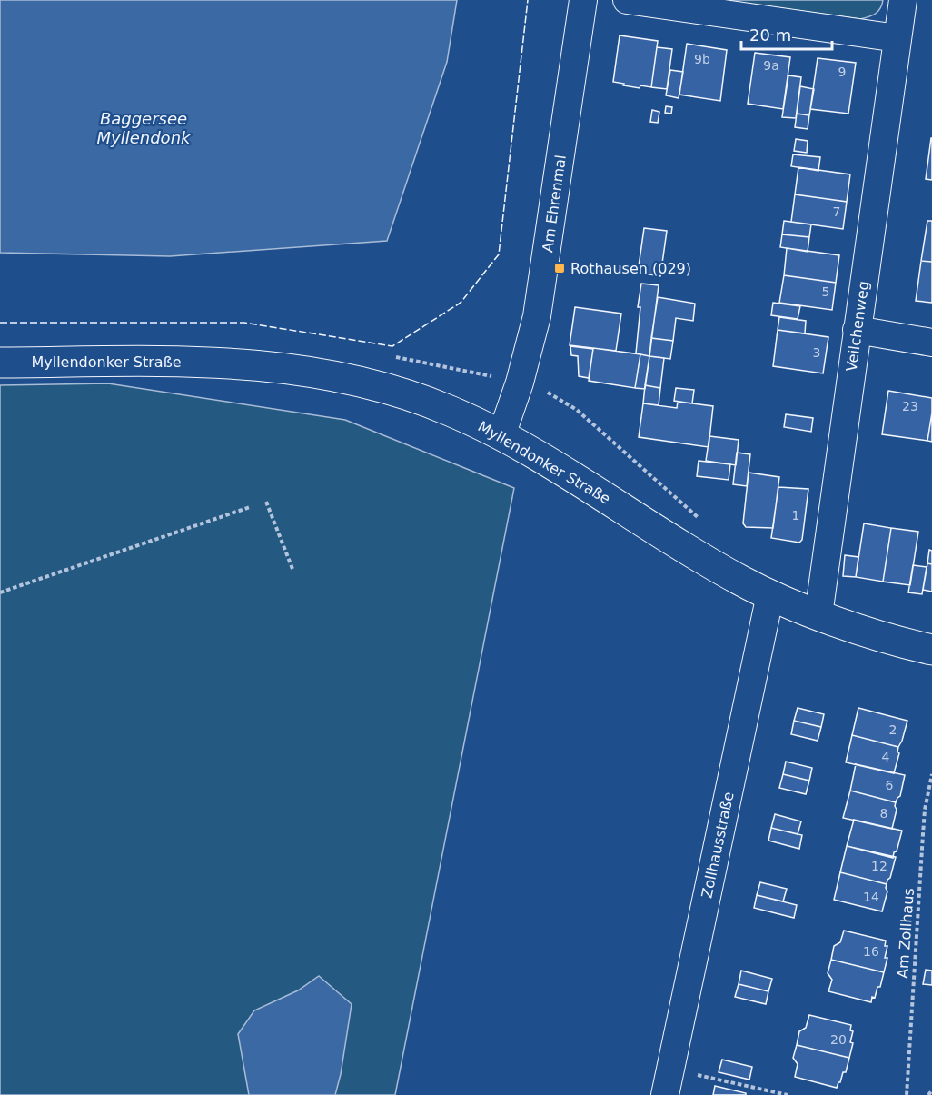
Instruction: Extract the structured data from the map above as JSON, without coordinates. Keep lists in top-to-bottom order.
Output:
{
  "streets": {
    "street": [
      "Am Ehrenmal",
      "Veilchenweg",
      "Myllendonker Straße",
      "Zollhausstraße"
    ],
    "path": ["Am Zollhaus"]
  },
  "crossings": [
    ["Am Ehrenmal", "Myllendonker Straße"],
    ["Veilchenweg", "Myllendonker Straße"],
    ["Myllendonker Straße", "Zollhausstraße"]
  ],
  "water": ["Baggersee Myllendonk"],
  "places": {
    "transit": ["Rothausen (029)"]
  },
  "house_numbers": [
    "9b",
    "9a",
    "9",
    "7",
    "5",
    "3",
    "23",
    "1",
    "2",
    "4",
    "6",
    "8",
    "12",
    "14",
    "16",
    "20"
  ],
  "scale_bar": "20 m"
}
